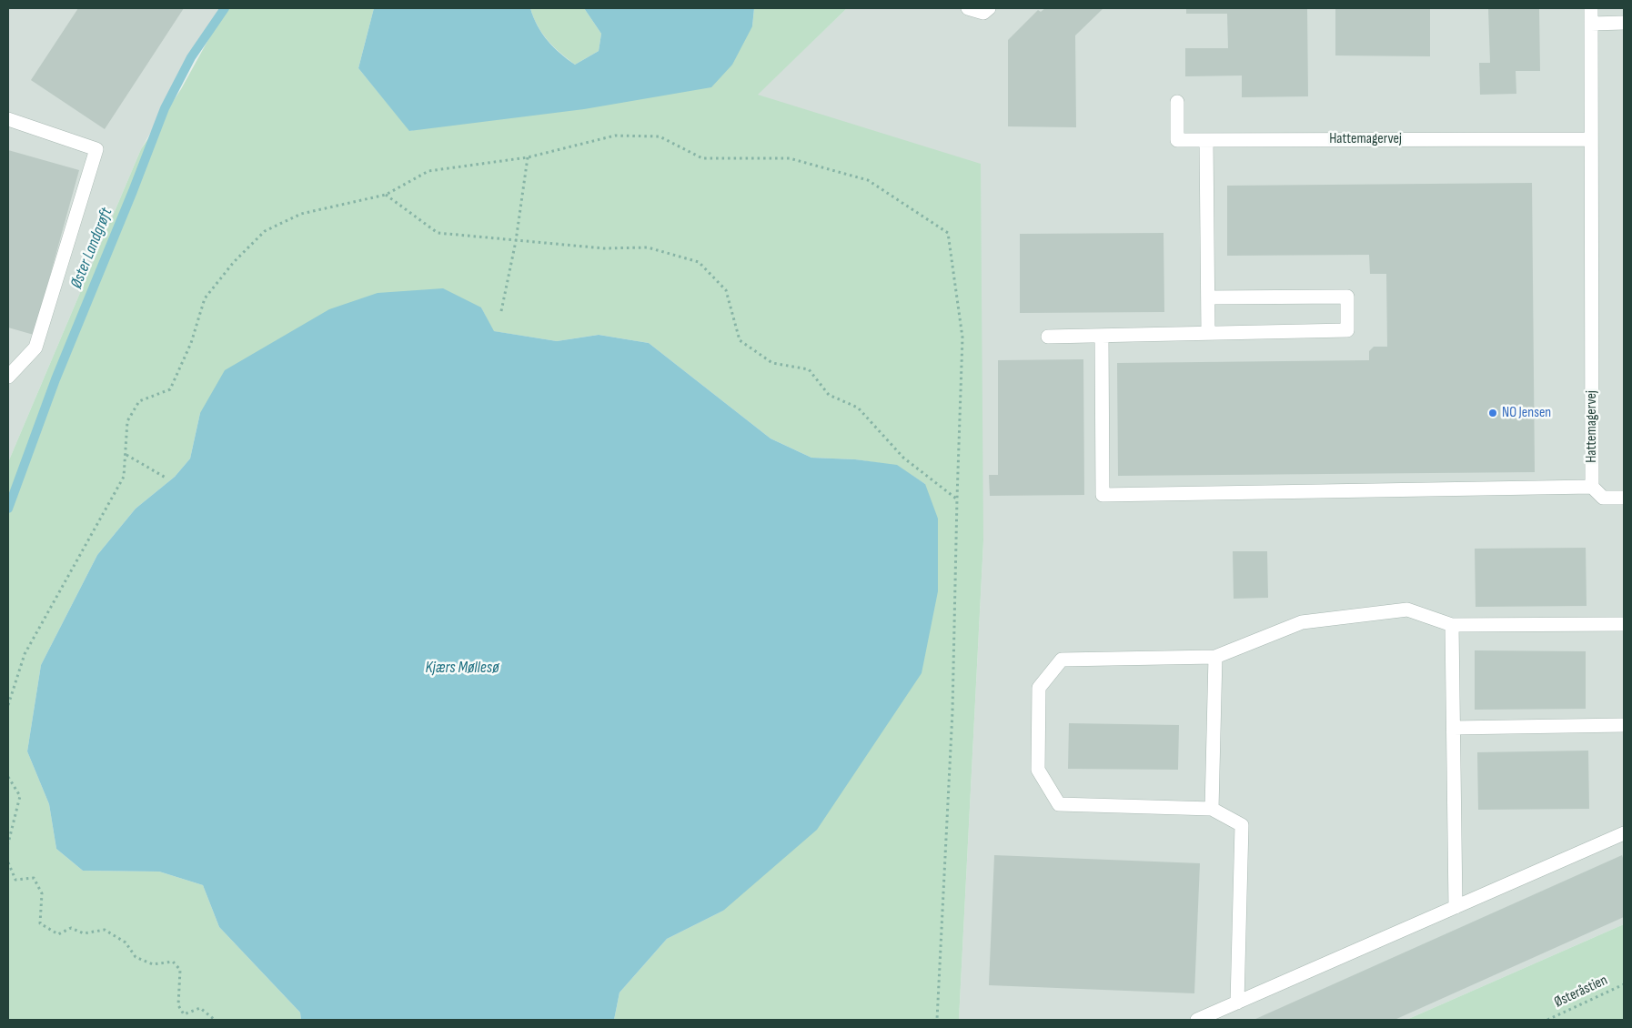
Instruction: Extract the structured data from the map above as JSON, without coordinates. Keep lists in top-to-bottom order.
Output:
{
  "streets": {
    "street": ["Hattemagervej"],
    "path": ["Østeråstien"]
  },
  "water": ["Øster Landgrøft", "Kjærs Møllesø"],
  "places": ["NO Jensen"]
}
